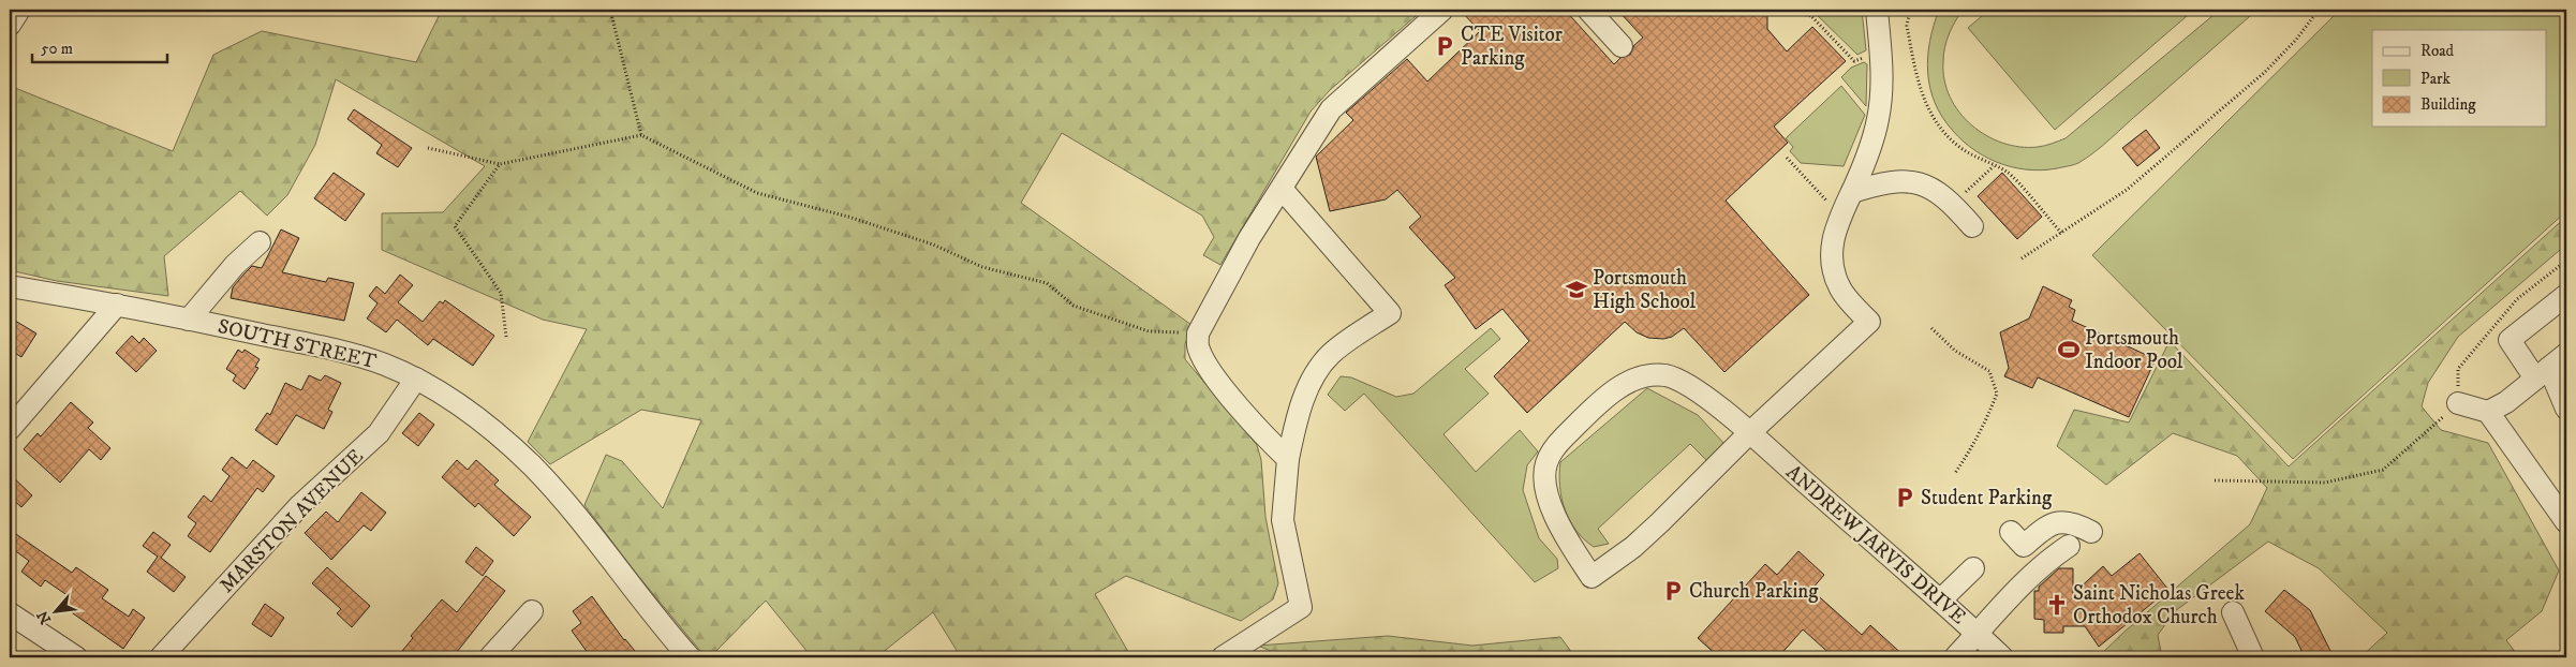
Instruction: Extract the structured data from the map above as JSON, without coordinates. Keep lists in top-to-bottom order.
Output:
{
  "streets": {
    "street": ["SOUTH STREET", "MARSTON AVENUE", "ANDREW JARVIS DRIVE"]
  },
  "crossings": [
    ["SOUTH STREET", "MARSTON AVENUE"]
  ],
  "places": {
    "parking": ["CTE Visitor Parking", "Student Parking", "Church Parking"],
    "school or university": ["Portsmouth High School"],
    "sports": ["Portsmouth Indoor Pool"],
    "church": ["Saint Nicholas Greek Orthodox Church"]
  },
  "legend": ["Road", "Park", "Building"],
  "scale_bar": "50 m",
  "north": "bottom left"
}
